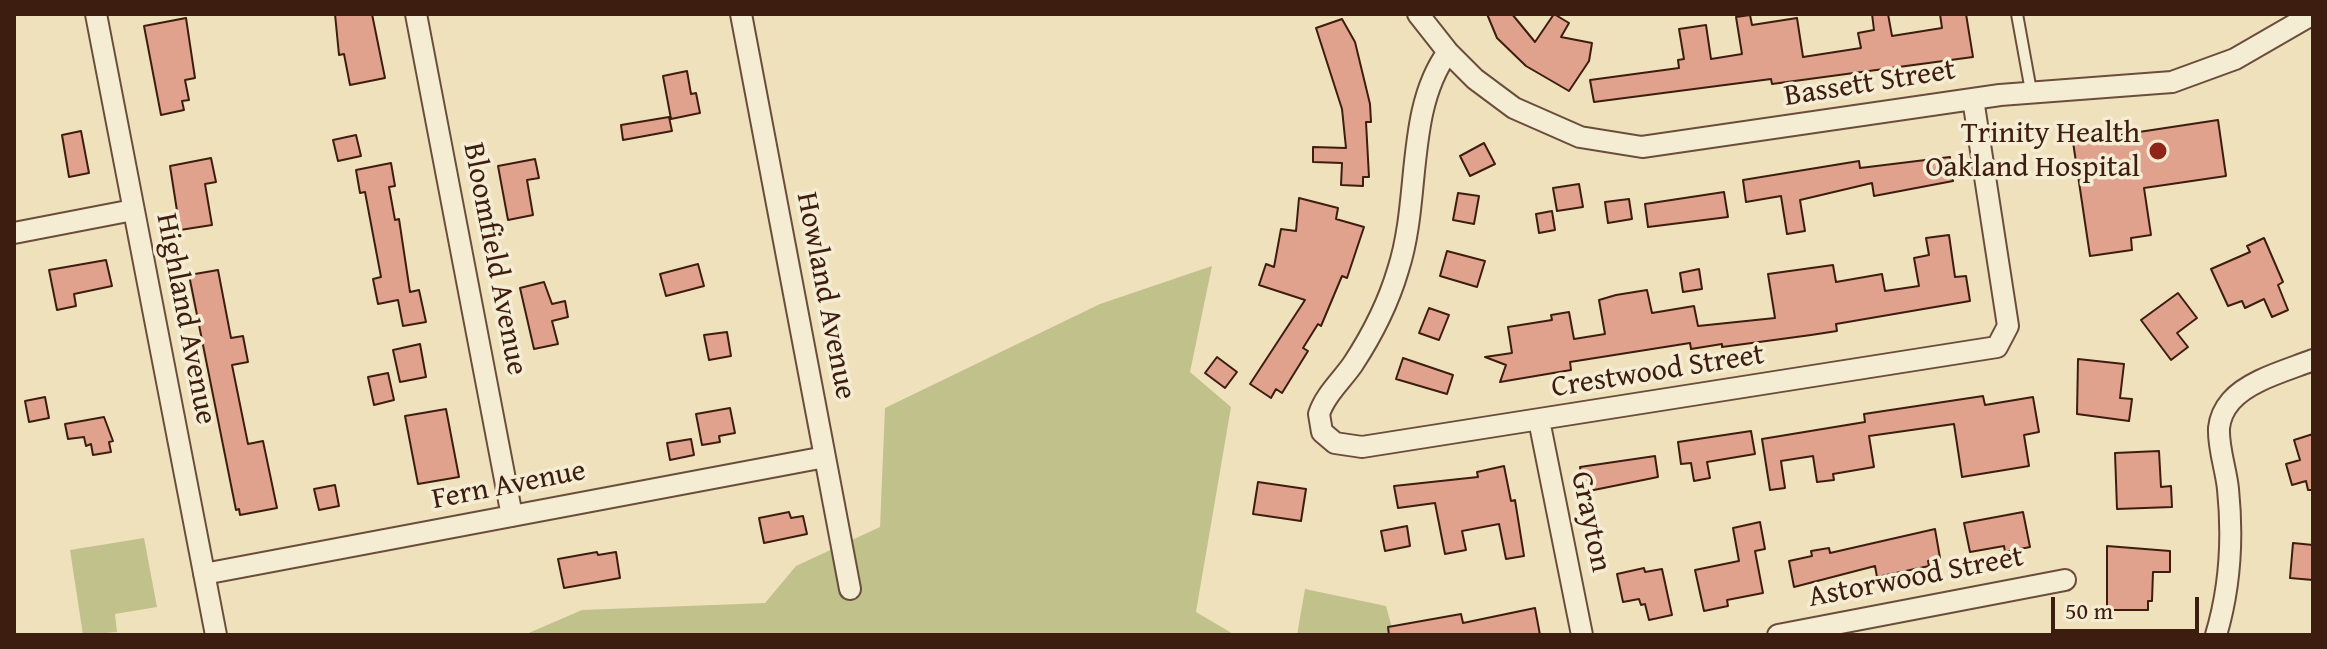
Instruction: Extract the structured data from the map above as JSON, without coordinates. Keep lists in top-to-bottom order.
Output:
{
  "streets": {
    "street": [
      "Bassett Street",
      "Bloomfield Avenue",
      "Howland Avenue",
      "Highland Avenue",
      "Crestwood Street",
      "Fern Avenue",
      "Grayton",
      "Astorwood Street"
    ]
  },
  "crossings": [
    ["Bassett Street", "Crestwood Street"],
    ["Bloomfield Avenue", "Fern Avenue"],
    ["Howland Avenue", "Fern Avenue"],
    ["Highland Avenue", "Fern Avenue"],
    ["Crestwood Street", "Grayton"]
  ],
  "places": ["Trinity Health Oakland Hospital"],
  "scale_bar": "50 m"
}
